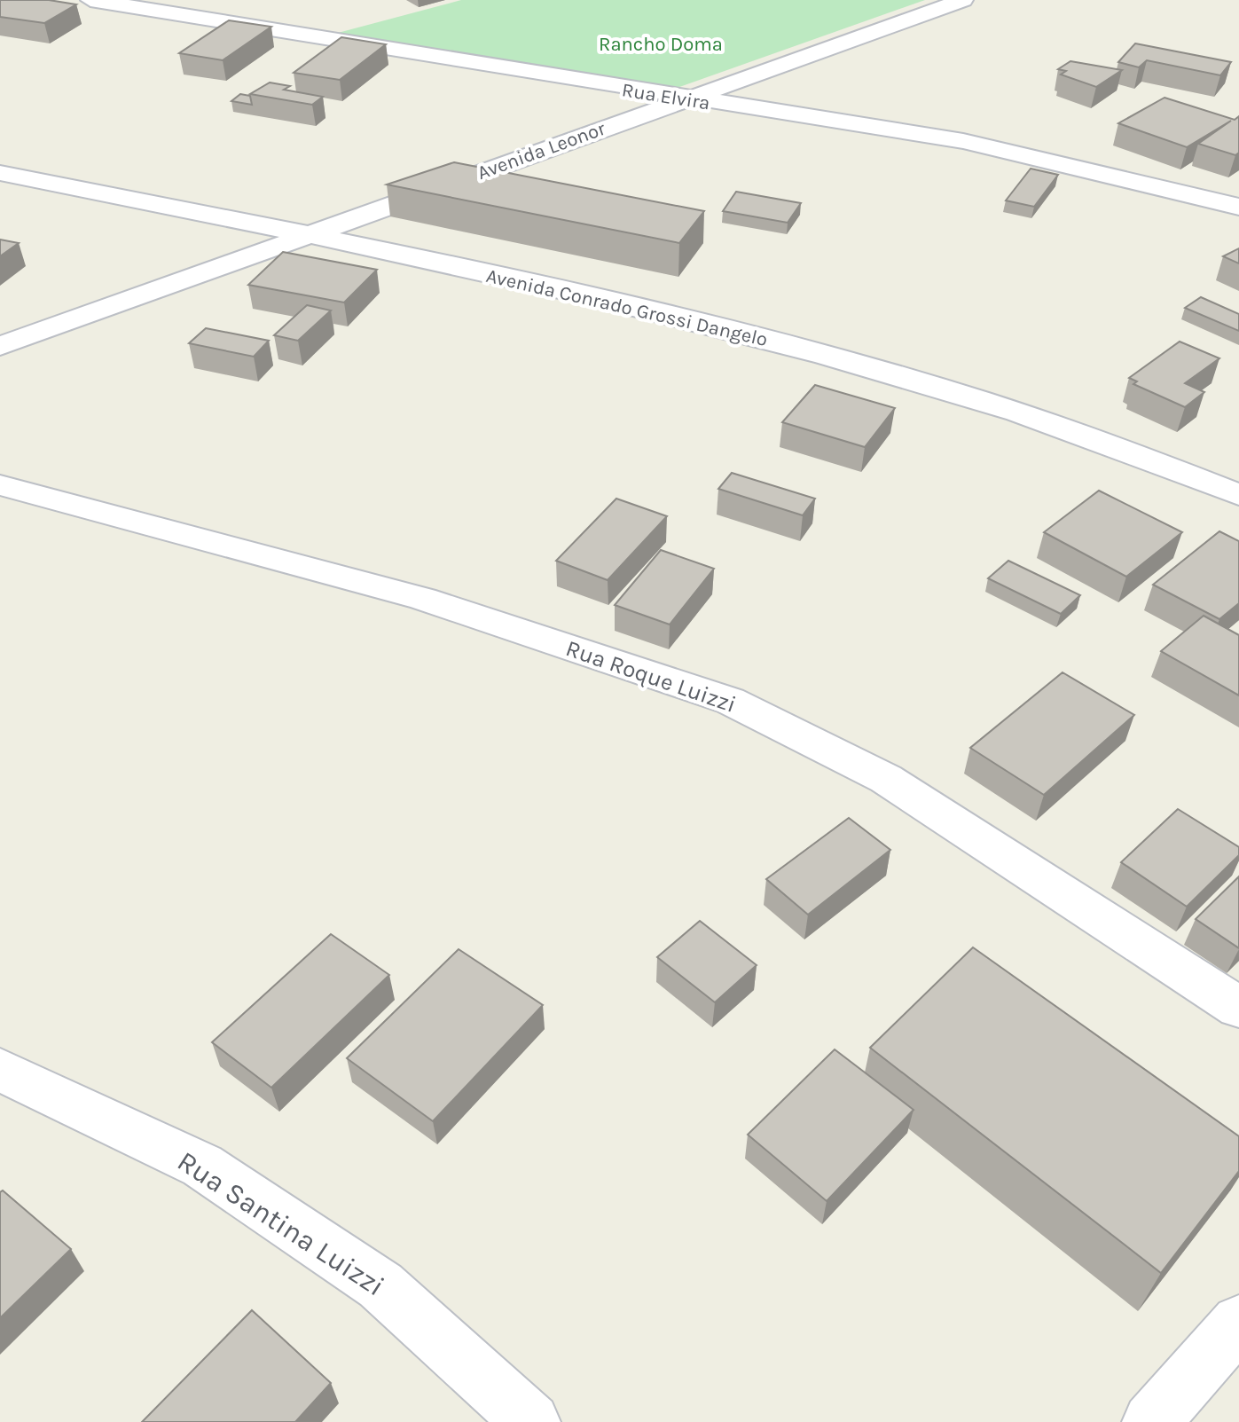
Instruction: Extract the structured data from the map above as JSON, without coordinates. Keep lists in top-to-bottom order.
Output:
{
  "streets": {
    "street": [
      "Rua Elvira",
      "Avenida Leonor",
      "Avenida Conrado Grossi Dangelo",
      "Rua Roque Luizzi",
      "Rua Santina Luizzi"
    ]
  },
  "crossings": [
    ["Rua Elvira", "Avenida Leonor"],
    ["Avenida Leonor", "Avenida Conrado Grossi Dangelo"]
  ],
  "parks": ["Rancho Doma"]
}
